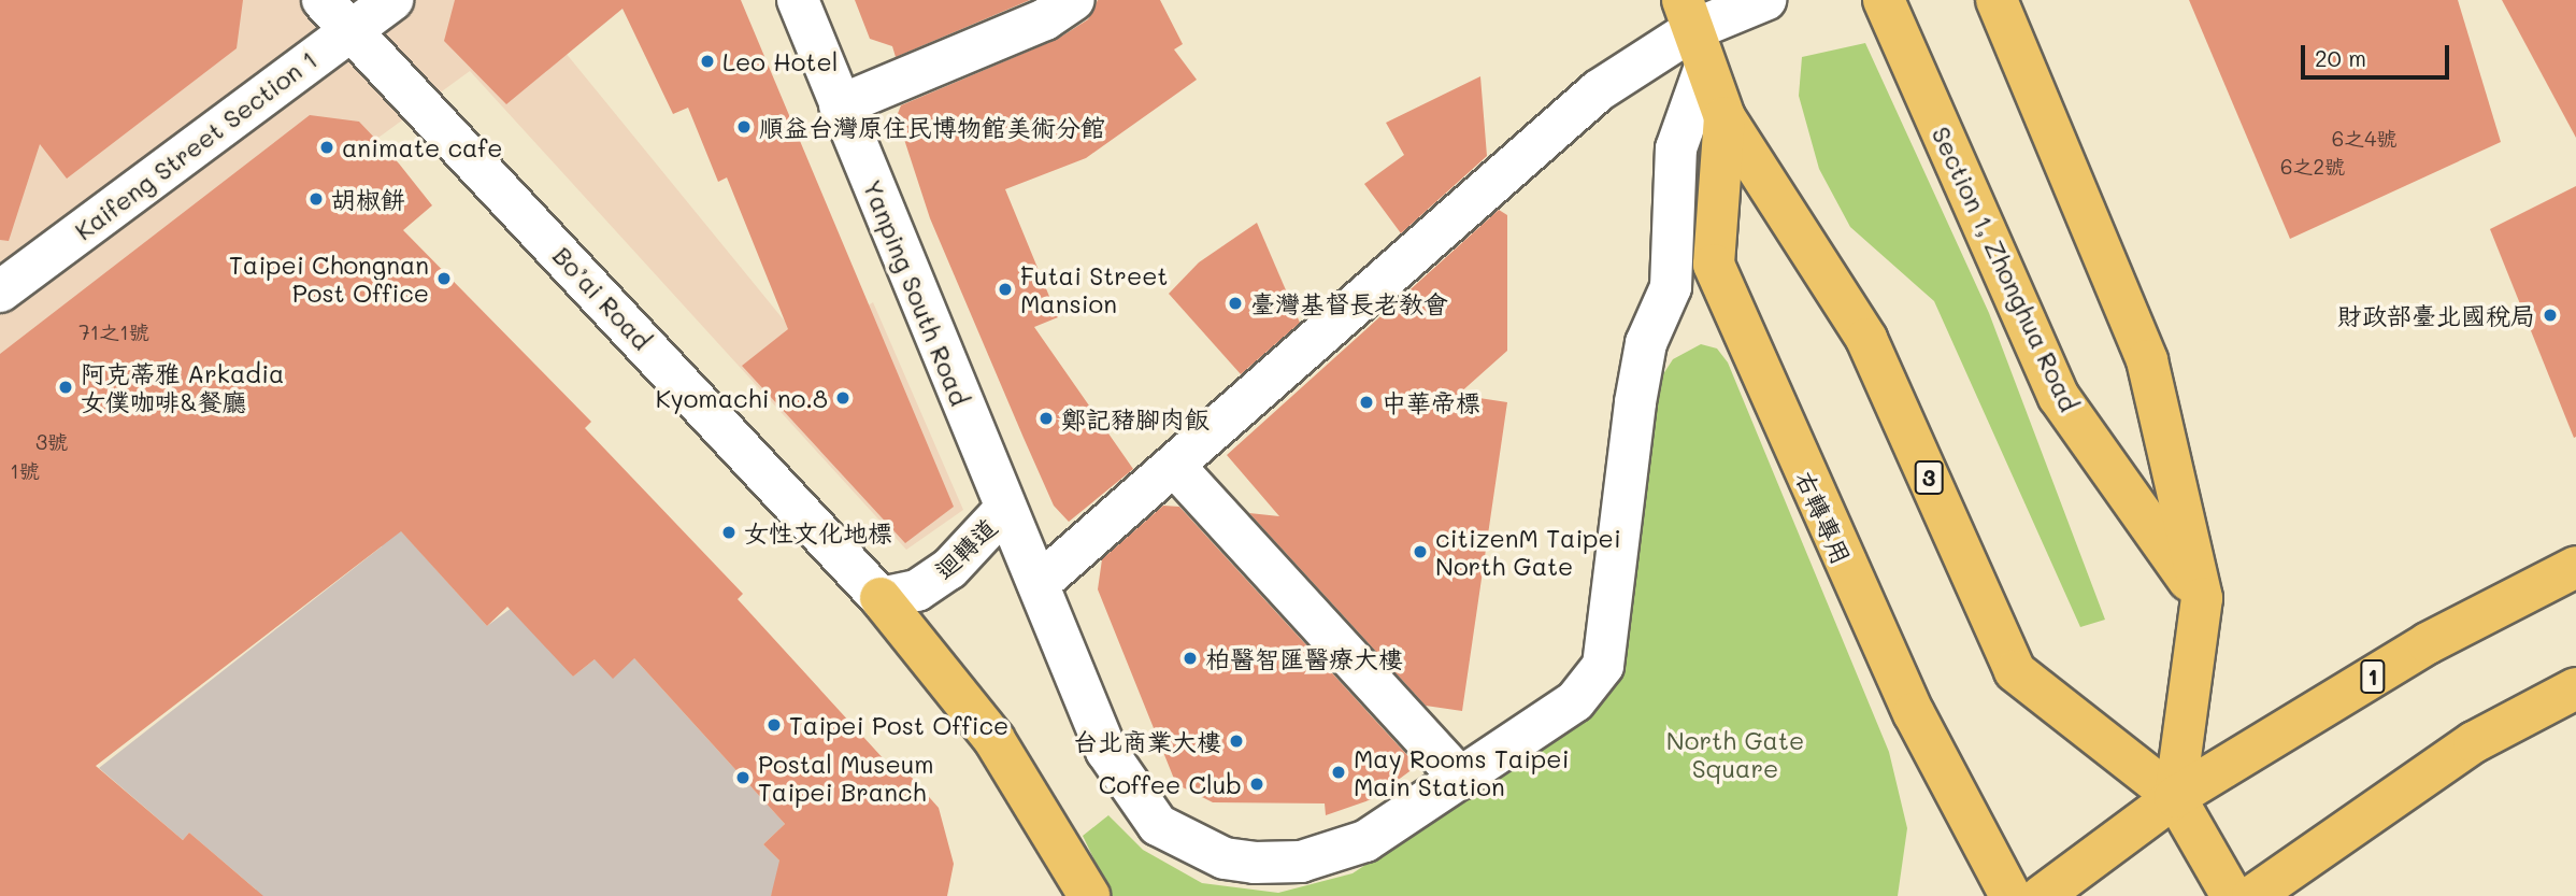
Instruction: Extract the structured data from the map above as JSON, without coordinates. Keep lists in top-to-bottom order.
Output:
{
  "streets": {
    "main road": [
      "Section 1, Zhonghua Road",
      "3",
      "右轉專用",
      "1"
    ],
    "street": [
      "Kaifeng Street Section 1",
      "Yanping South Road",
      "Bo’ai Road",
      "迴轉道"
    ]
  },
  "crossings": [
    ["Kaifeng Street Section 1", "Bo’ai Road"],
    ["Yanping South Road", "3"],
    ["Yanping South Road", "迴轉道"],
    ["Bo’ai Road", "迴轉道"],
    ["3", "右轉專用"],
    ["3", "1"]
  ],
  "parks": ["North Gate Square"],
  "places": [
    "Leo Hotel",
    "順益台灣原住民博物館美術分館",
    "animate cafe",
    "胡椒餅",
    "Taipei Chongnan Post Office",
    "Futai Street Mansion",
    "臺灣基督長老教會",
    "財政部臺北國稅局",
    "阿克蒂雅 Arkadia 女僕咖啡&餐廳",
    "Kyomachi no.8",
    "中華帝標",
    "鄭記豬腳肉飯",
    "女性文化地標",
    "citizenM Taipei North Gate",
    "柏醫智匯醫療大樓",
    "Taipei Post Office",
    "台北商業大樓",
    "May Rooms Taipei Main Station",
    "Postal Museum Taipei Branch",
    "Coffee Club"
  ],
  "house_numbers": [
    "6之4號",
    "6之2號",
    "71之1號",
    "3號",
    "1號"
  ],
  "scale_bar": "20 m"
}
